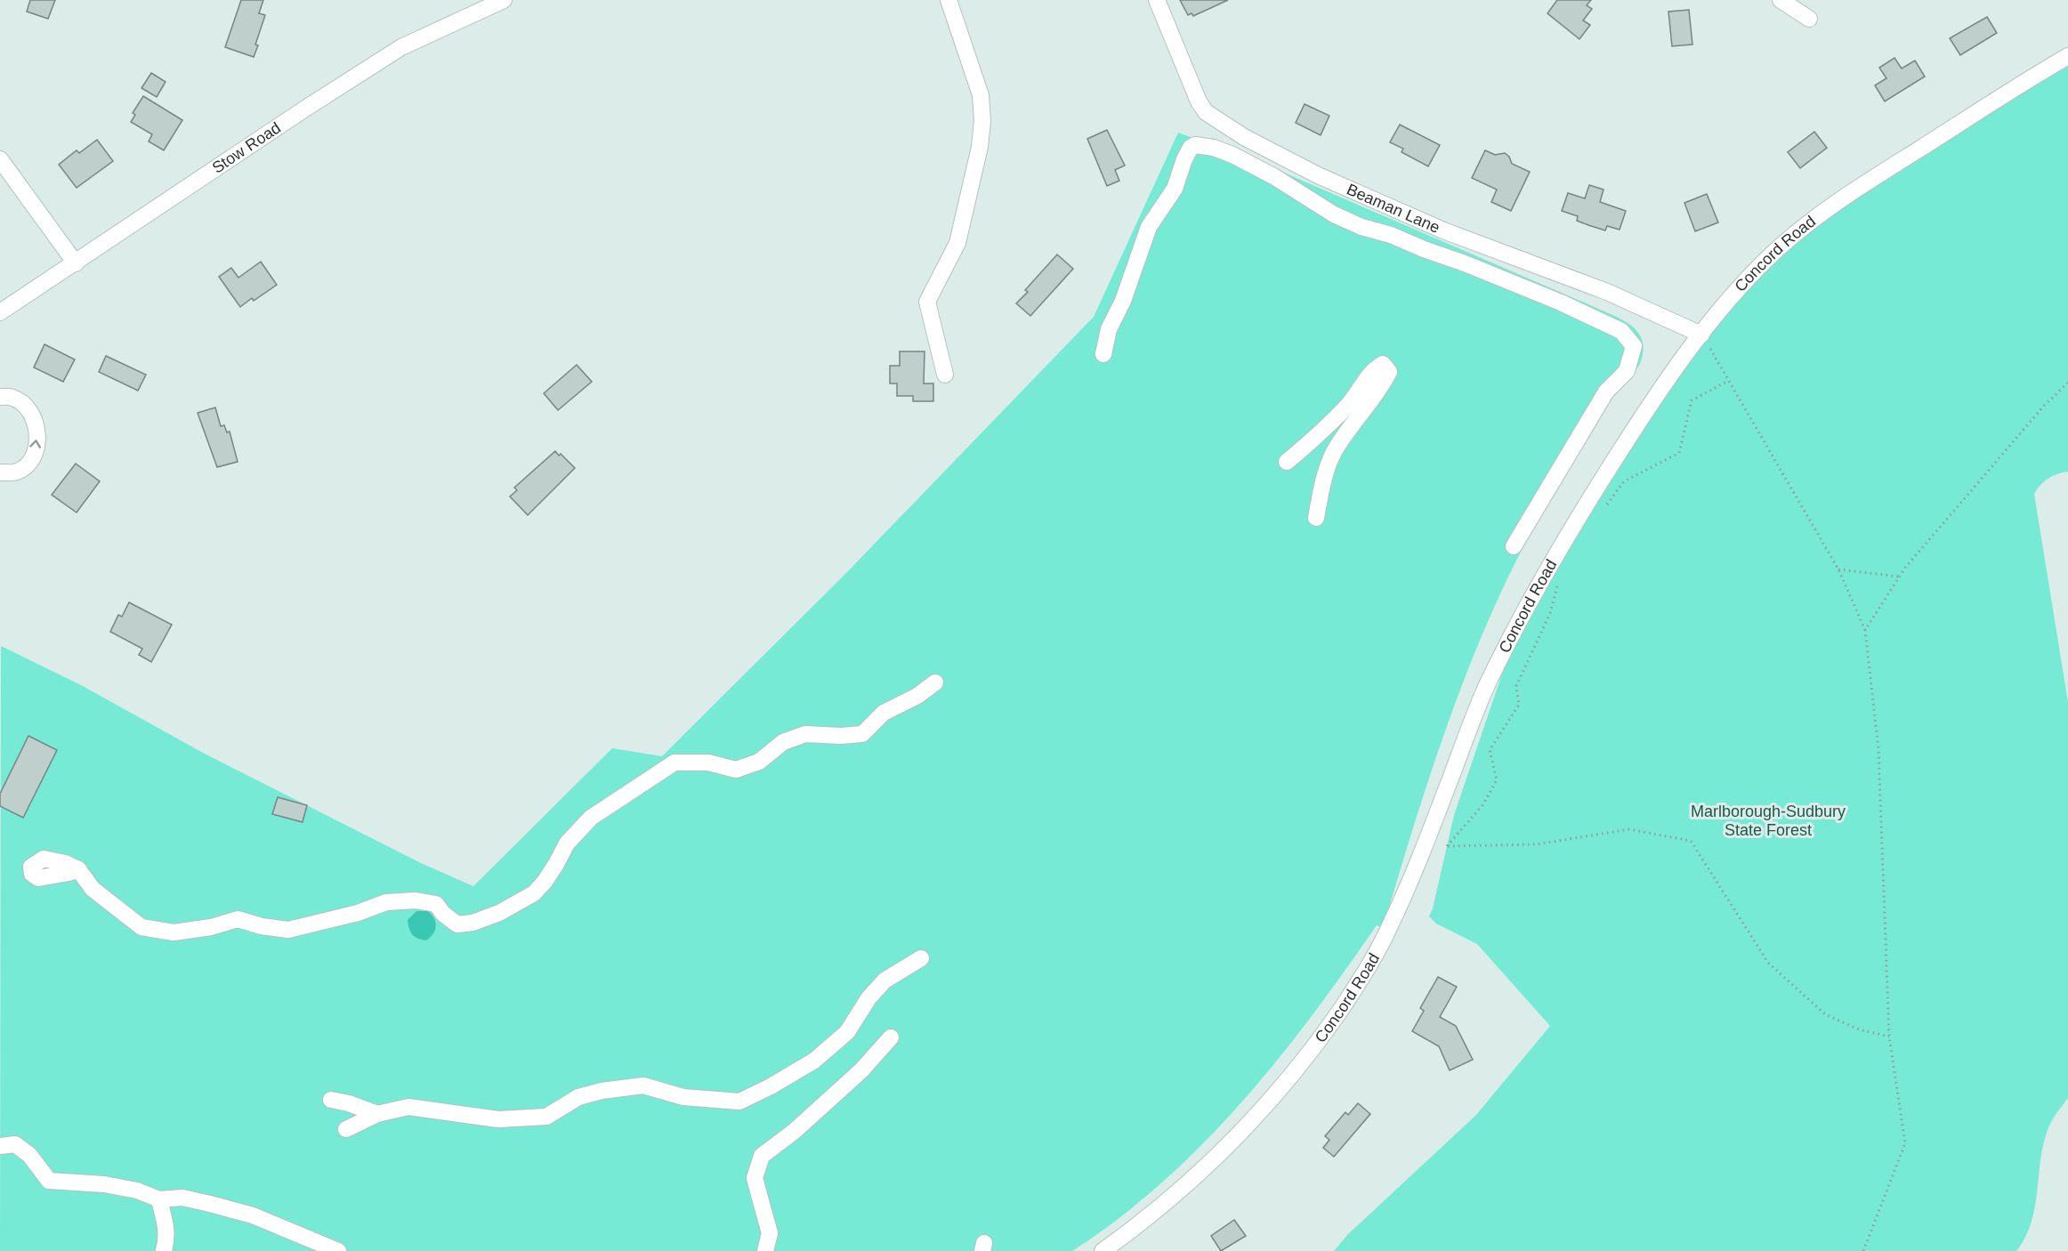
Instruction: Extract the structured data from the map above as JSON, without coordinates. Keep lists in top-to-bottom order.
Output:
{
  "streets": {
    "street": ["Stow Road", "Beaman Lane", "Concord Road"]
  },
  "crossings": [
    ["Beaman Lane", "Concord Road"]
  ],
  "parks": ["Marlborough-Sudbury State Forest"]
}
